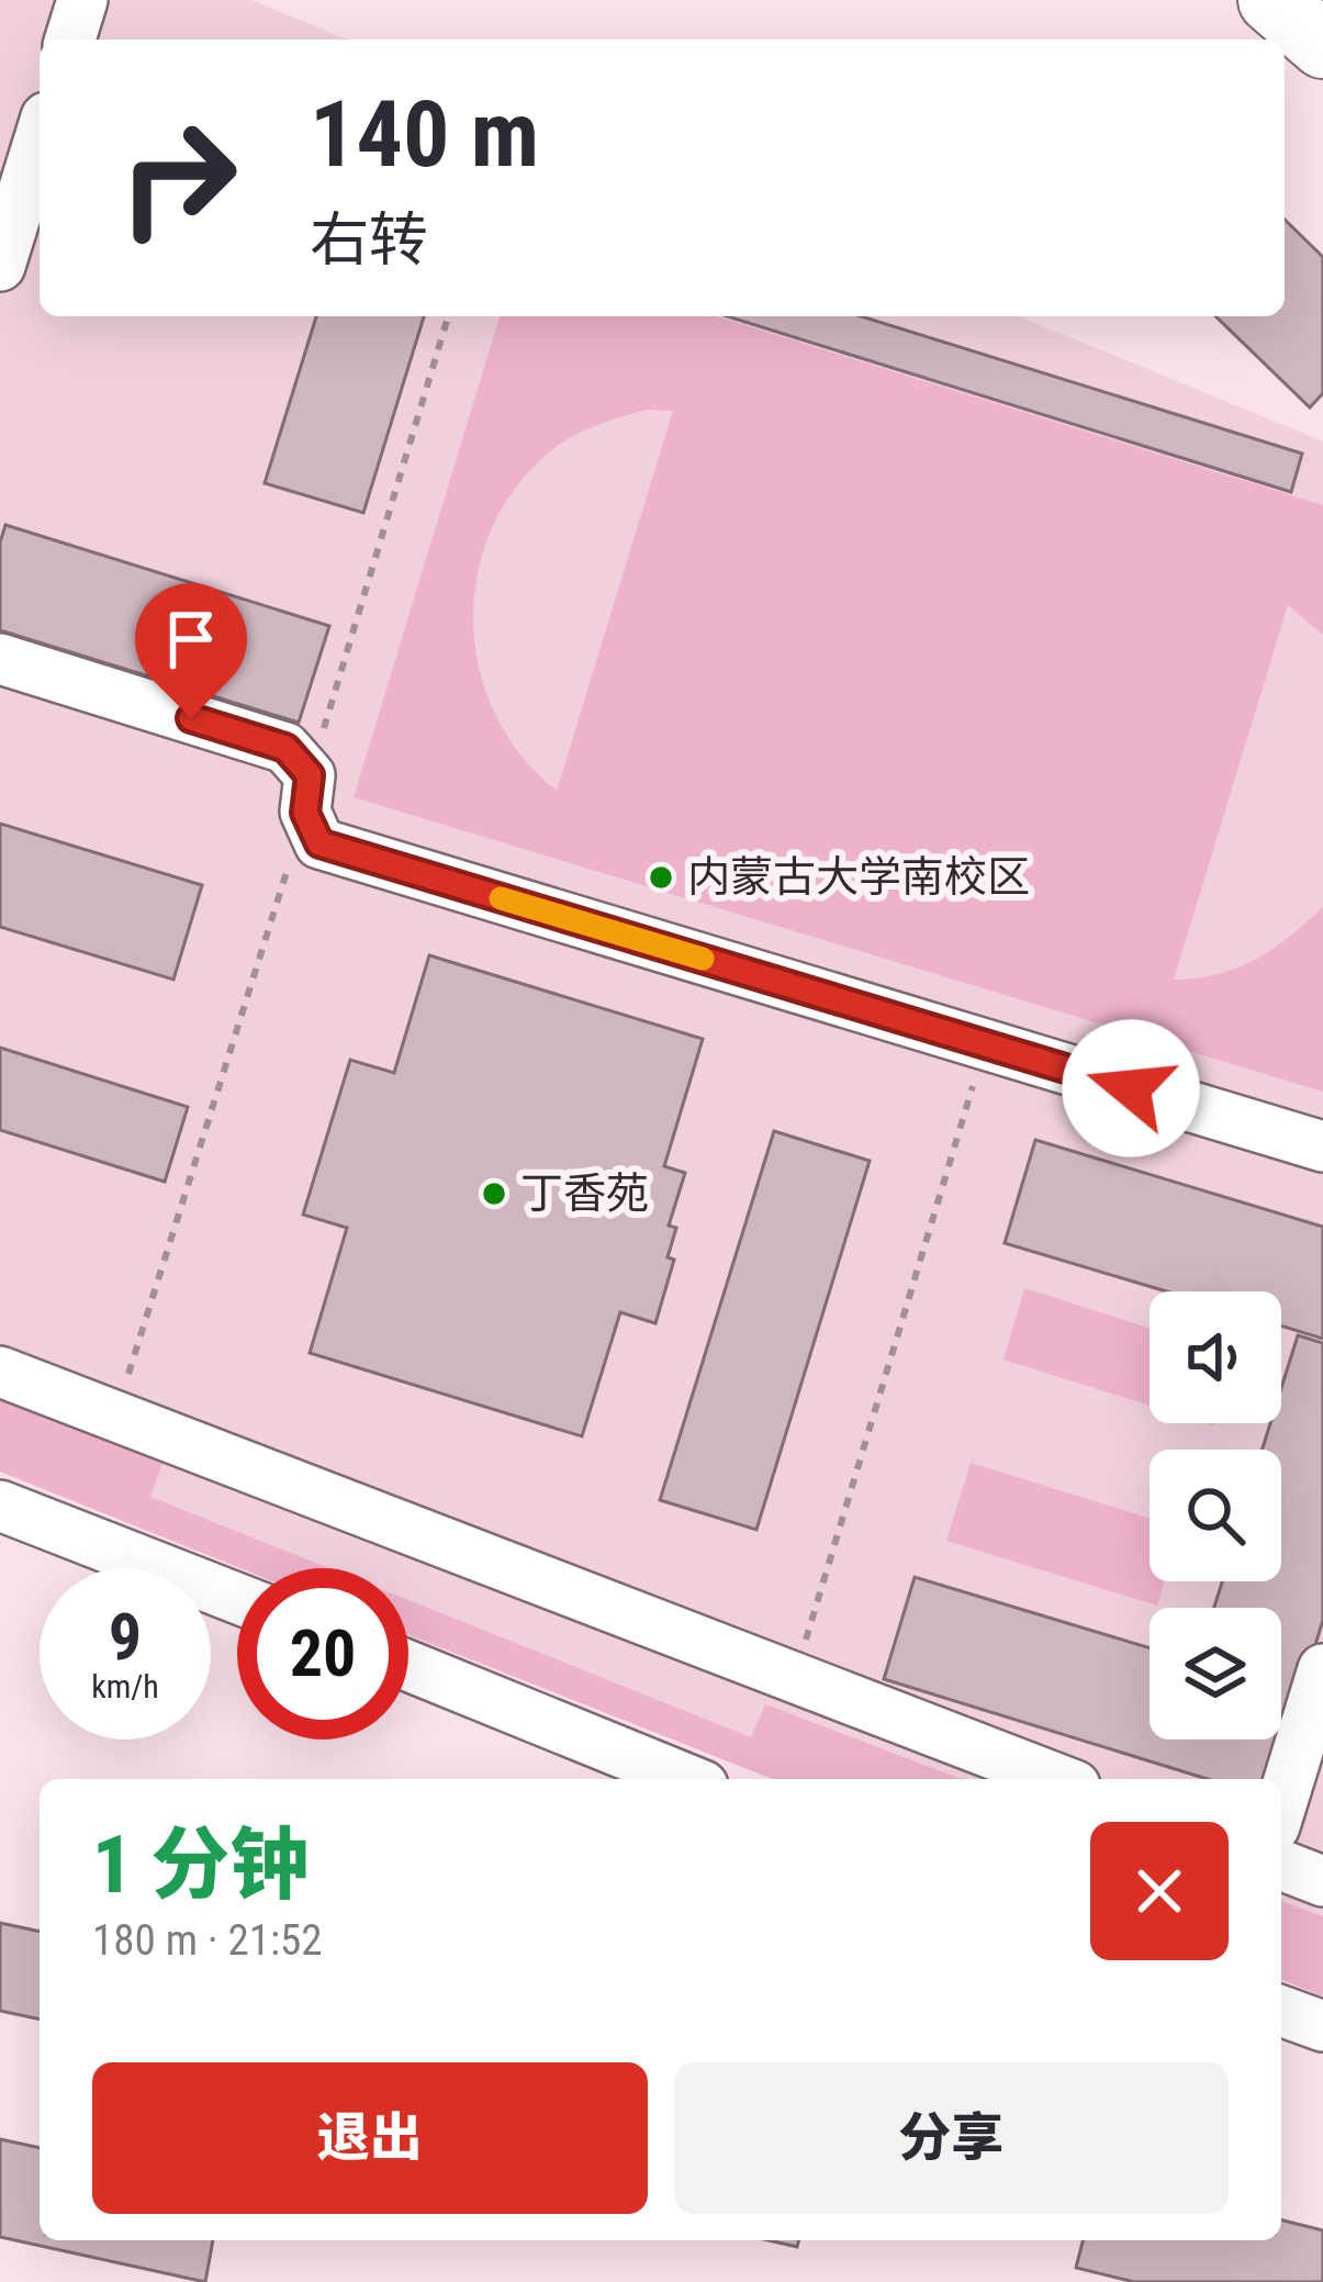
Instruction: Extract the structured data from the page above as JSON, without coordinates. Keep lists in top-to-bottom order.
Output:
{
  "places": ["内蒙古大学南校区", "丁香苑"],
  "page": {
    "turn": ["140 m", "右转"],
    "speed": "9 km/h",
    "limit": "20",
    "heading": ["1 分钟", "180 m · 21:52"],
    "buttons": ["退出", "分享"]
  }
}
